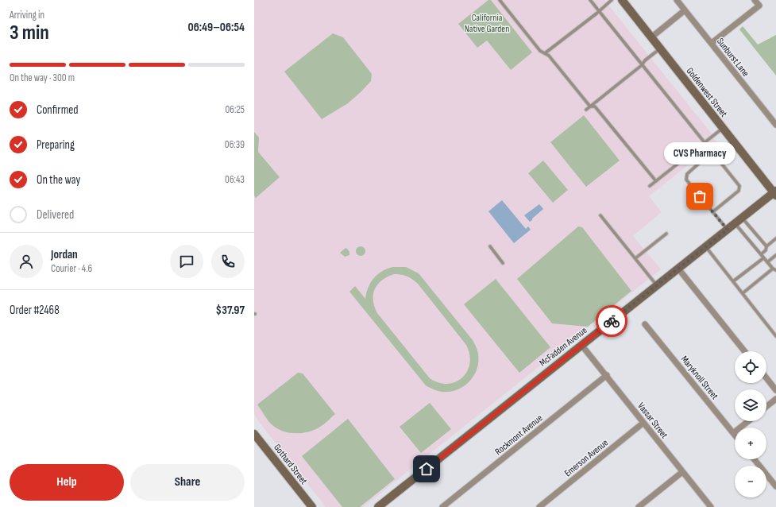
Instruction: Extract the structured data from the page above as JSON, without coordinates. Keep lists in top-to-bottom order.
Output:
{
  "streets": {
    "street": [
      "Sunburst Lane",
      "Goldenwest Street",
      "McFadden Avenue",
      "Maryknoll Street",
      "Vassar Street",
      "Rockmont Avenue",
      "Emerson Avenue",
      "Gothard Street"
    ]
  },
  "crossings": [
    ["Goldenwest Street", "McFadden Avenue"],
    ["McFadden Avenue", "Vassar Street"],
    ["Vassar Street", "Rockmont Avenue"],
    ["Vassar Street", "Emerson Avenue"]
  ],
  "parks": ["California Native Garden"],
  "places": ["CVS Pharmacy"],
  "page": {
    "heading": ["3 min", "Arriving in", "06:49–06:54"],
    "panel": [
      "Jordan",
      "Courier · 4.6",
      "Order #2468",
      "$37.97"
    ],
    "bar": "On the way · 300 m",
    "list": [
      ["Confirmed", "06:25"],
      ["Preparing", "06:39"],
      ["On the way", "06:43"],
      "Delivered"
    ],
    "bubble": "CVS Pharmacy",
    "map_buttons": ["+", "−"],
    "buttons": ["Help", "Share"]
  }
}
